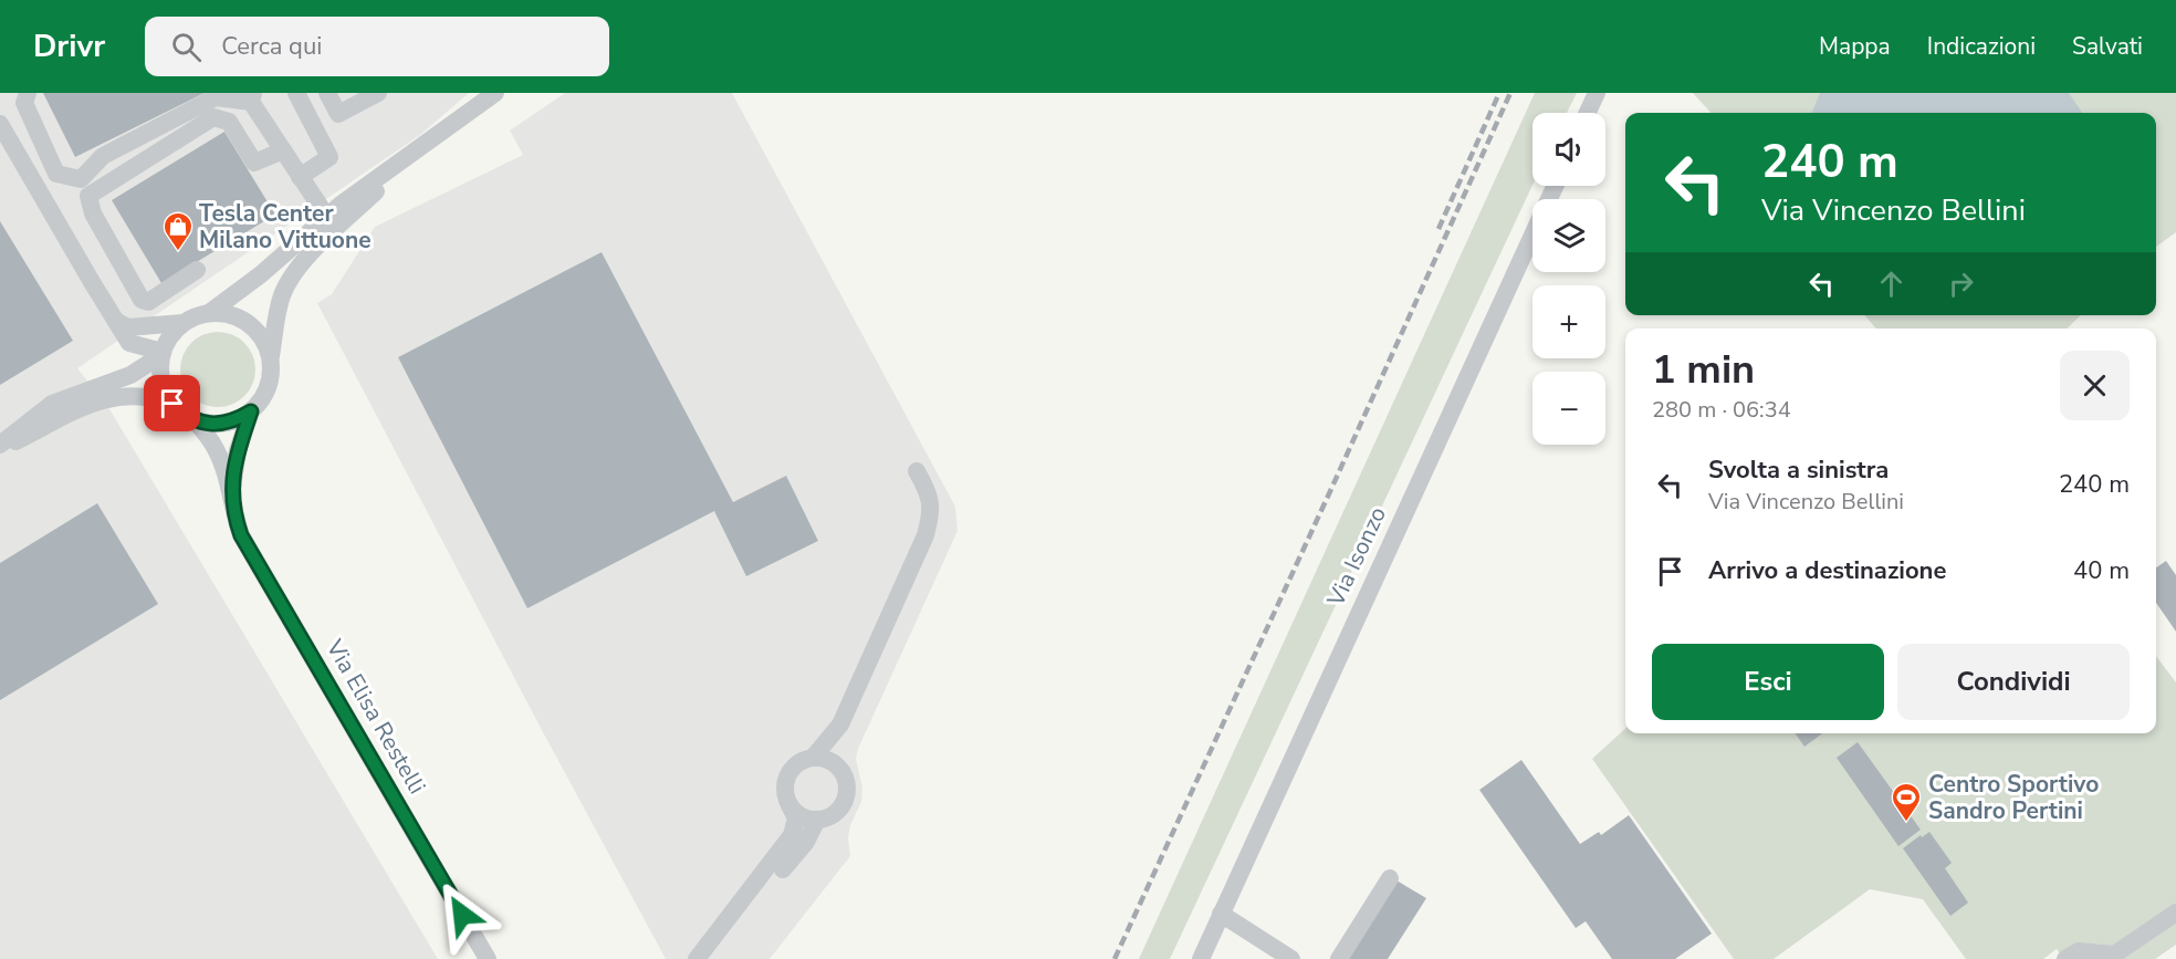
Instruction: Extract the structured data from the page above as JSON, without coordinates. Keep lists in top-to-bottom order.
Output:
{
  "streets": {
    "street": ["Via Isonzo", "Via Elisa Restelli"]
  },
  "places": {
    "shop": ["Tesla Center Milano Vittuone"],
    "sports": ["Centro Sportivo Sandro Pertini"]
  },
  "page": {
    "header": "Drivr",
    "search": "Cerca qui",
    "nav": ["Mappa", "Indicazioni", "Salvati"],
    "map_buttons": ["+", "−"],
    "turn": ["240 m", "Via Vincenzo Bellini"],
    "heading": ["1 min", "280 m · 06:34"],
    "list": [
      {
        "name": "Svolta a sinistra",
        "note": "Via Vincenzo Bellini",
        "value": "240 m"
      },
      {
        "name": "Arrivo a destinazione",
        "value": "40 m"
      }
    ],
    "buttons": ["Esci", "Condividi"]
  }
}
